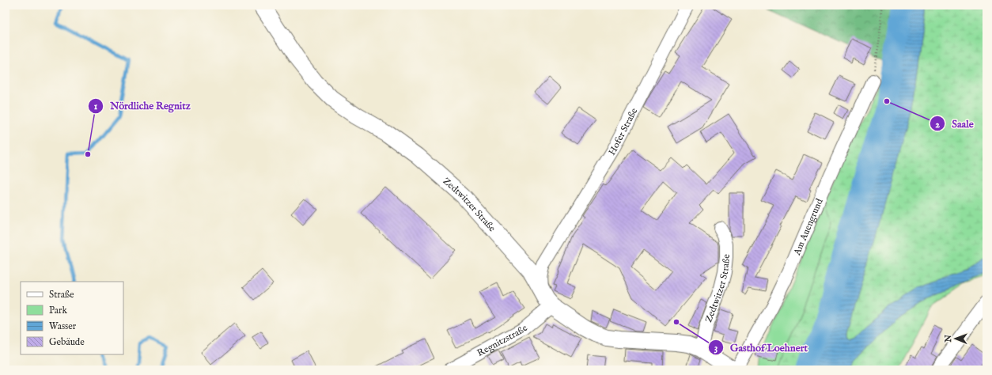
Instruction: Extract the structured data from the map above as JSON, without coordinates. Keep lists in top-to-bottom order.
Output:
{
  "streets": {
    "street": [
      "Hofer Straße",
      "Zedtwitzer Straße",
      "Am Auengrund",
      "Regnitzstraße"
    ]
  },
  "crossings": [
    ["Hofer Straße", "Zedtwitzer Straße"],
    ["Hofer Straße", "Regnitzstraße"],
    ["Zedtwitzer Straße", "Regnitzstraße"]
  ],
  "places": ["Saale", "Nördliche Regnitz", "Gasthof Loehnert"],
  "legend": [
    "Straße",
    "Park",
    "Wasser",
    "Gebäude"
  ],
  "north": "left"
}
